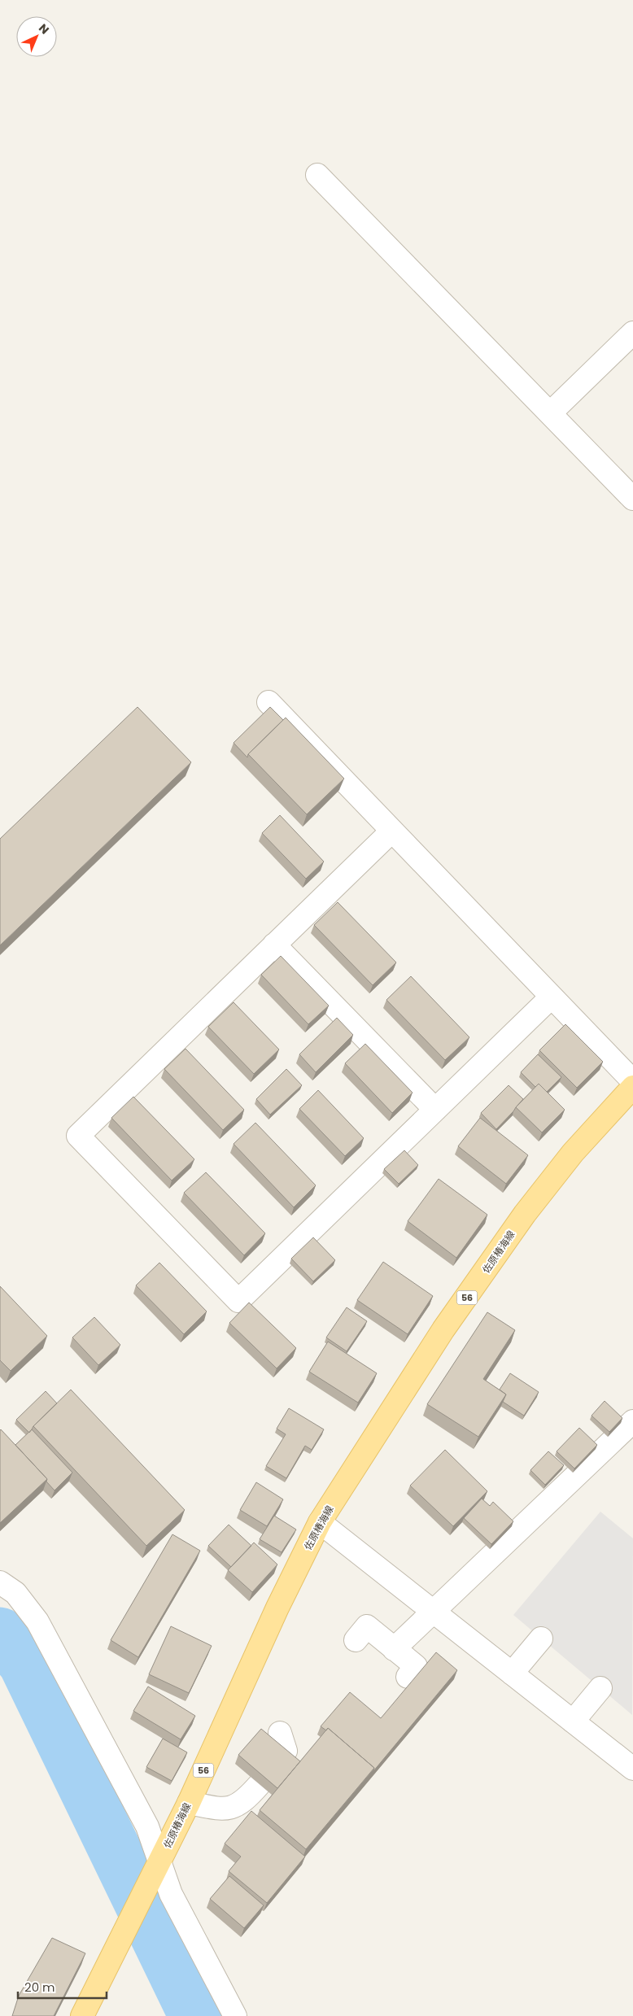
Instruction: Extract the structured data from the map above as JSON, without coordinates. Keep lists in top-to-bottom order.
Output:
{
  "streets": {
    "main road": ["佐原椿海線", "56"]
  },
  "scale_bar": "20 m",
  "north": "top right"
}
